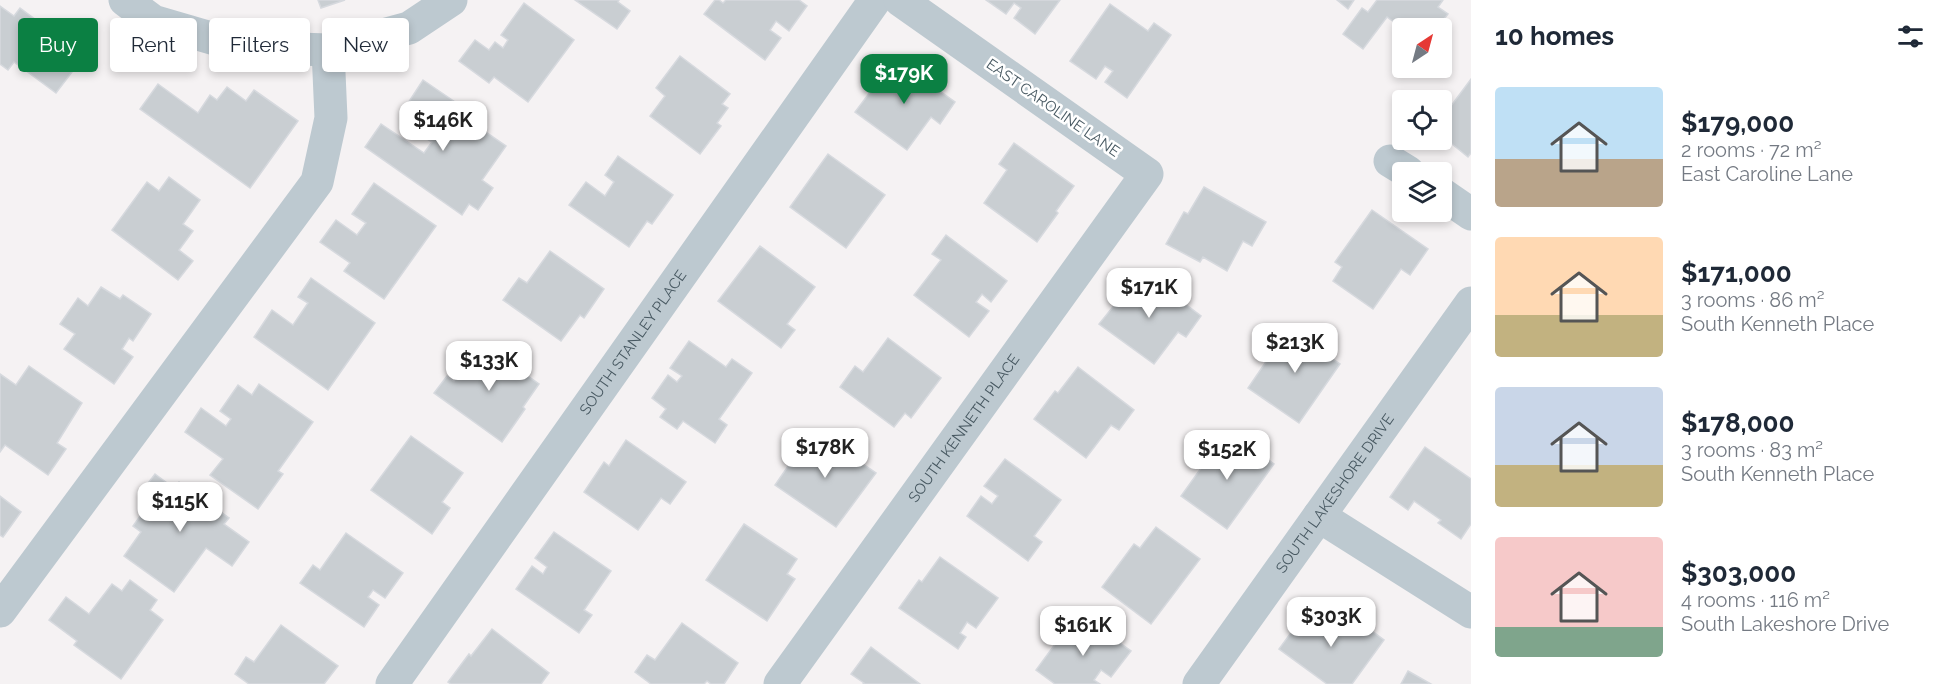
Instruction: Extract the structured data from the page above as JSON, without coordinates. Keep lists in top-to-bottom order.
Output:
{
  "streets": {
    "street": [
      "EAST CAROLINE LANE",
      "SOUTH STANLEY PLACE",
      "SOUTH KENNETH PLACE",
      "SOUTH LAKESHORE DRIVE"
    ]
  },
  "crossings": [
    ["EAST CAROLINE LANE", "SOUTH KENNETH PLACE"]
  ],
  "north": "top right",
  "page": {
    "heading": "10 homes",
    "chip": [
      "Buy",
      "Rent",
      "Filters",
      "New"
    ],
    "price": [
      "$179K",
      "$146K",
      "$171K",
      "$213K",
      "$133K",
      "$178K",
      "$152K",
      "$115K",
      "$303K",
      "$161K"
    ],
    "list": [
      {
        "name": "$179,000",
        "note": "2 rooms · 72 m² · East Caroline Lane"
      },
      {
        "name": "$171,000",
        "note": "3 rooms · 86 m² · South Kenneth Place"
      },
      {
        "name": "$178,000",
        "note": "3 rooms · 83 m² · South Kenneth Place"
      },
      {
        "name": "$303,000",
        "note": "4 rooms · 116 m² · South Lakeshore Drive"
      }
    ]
  }
}
